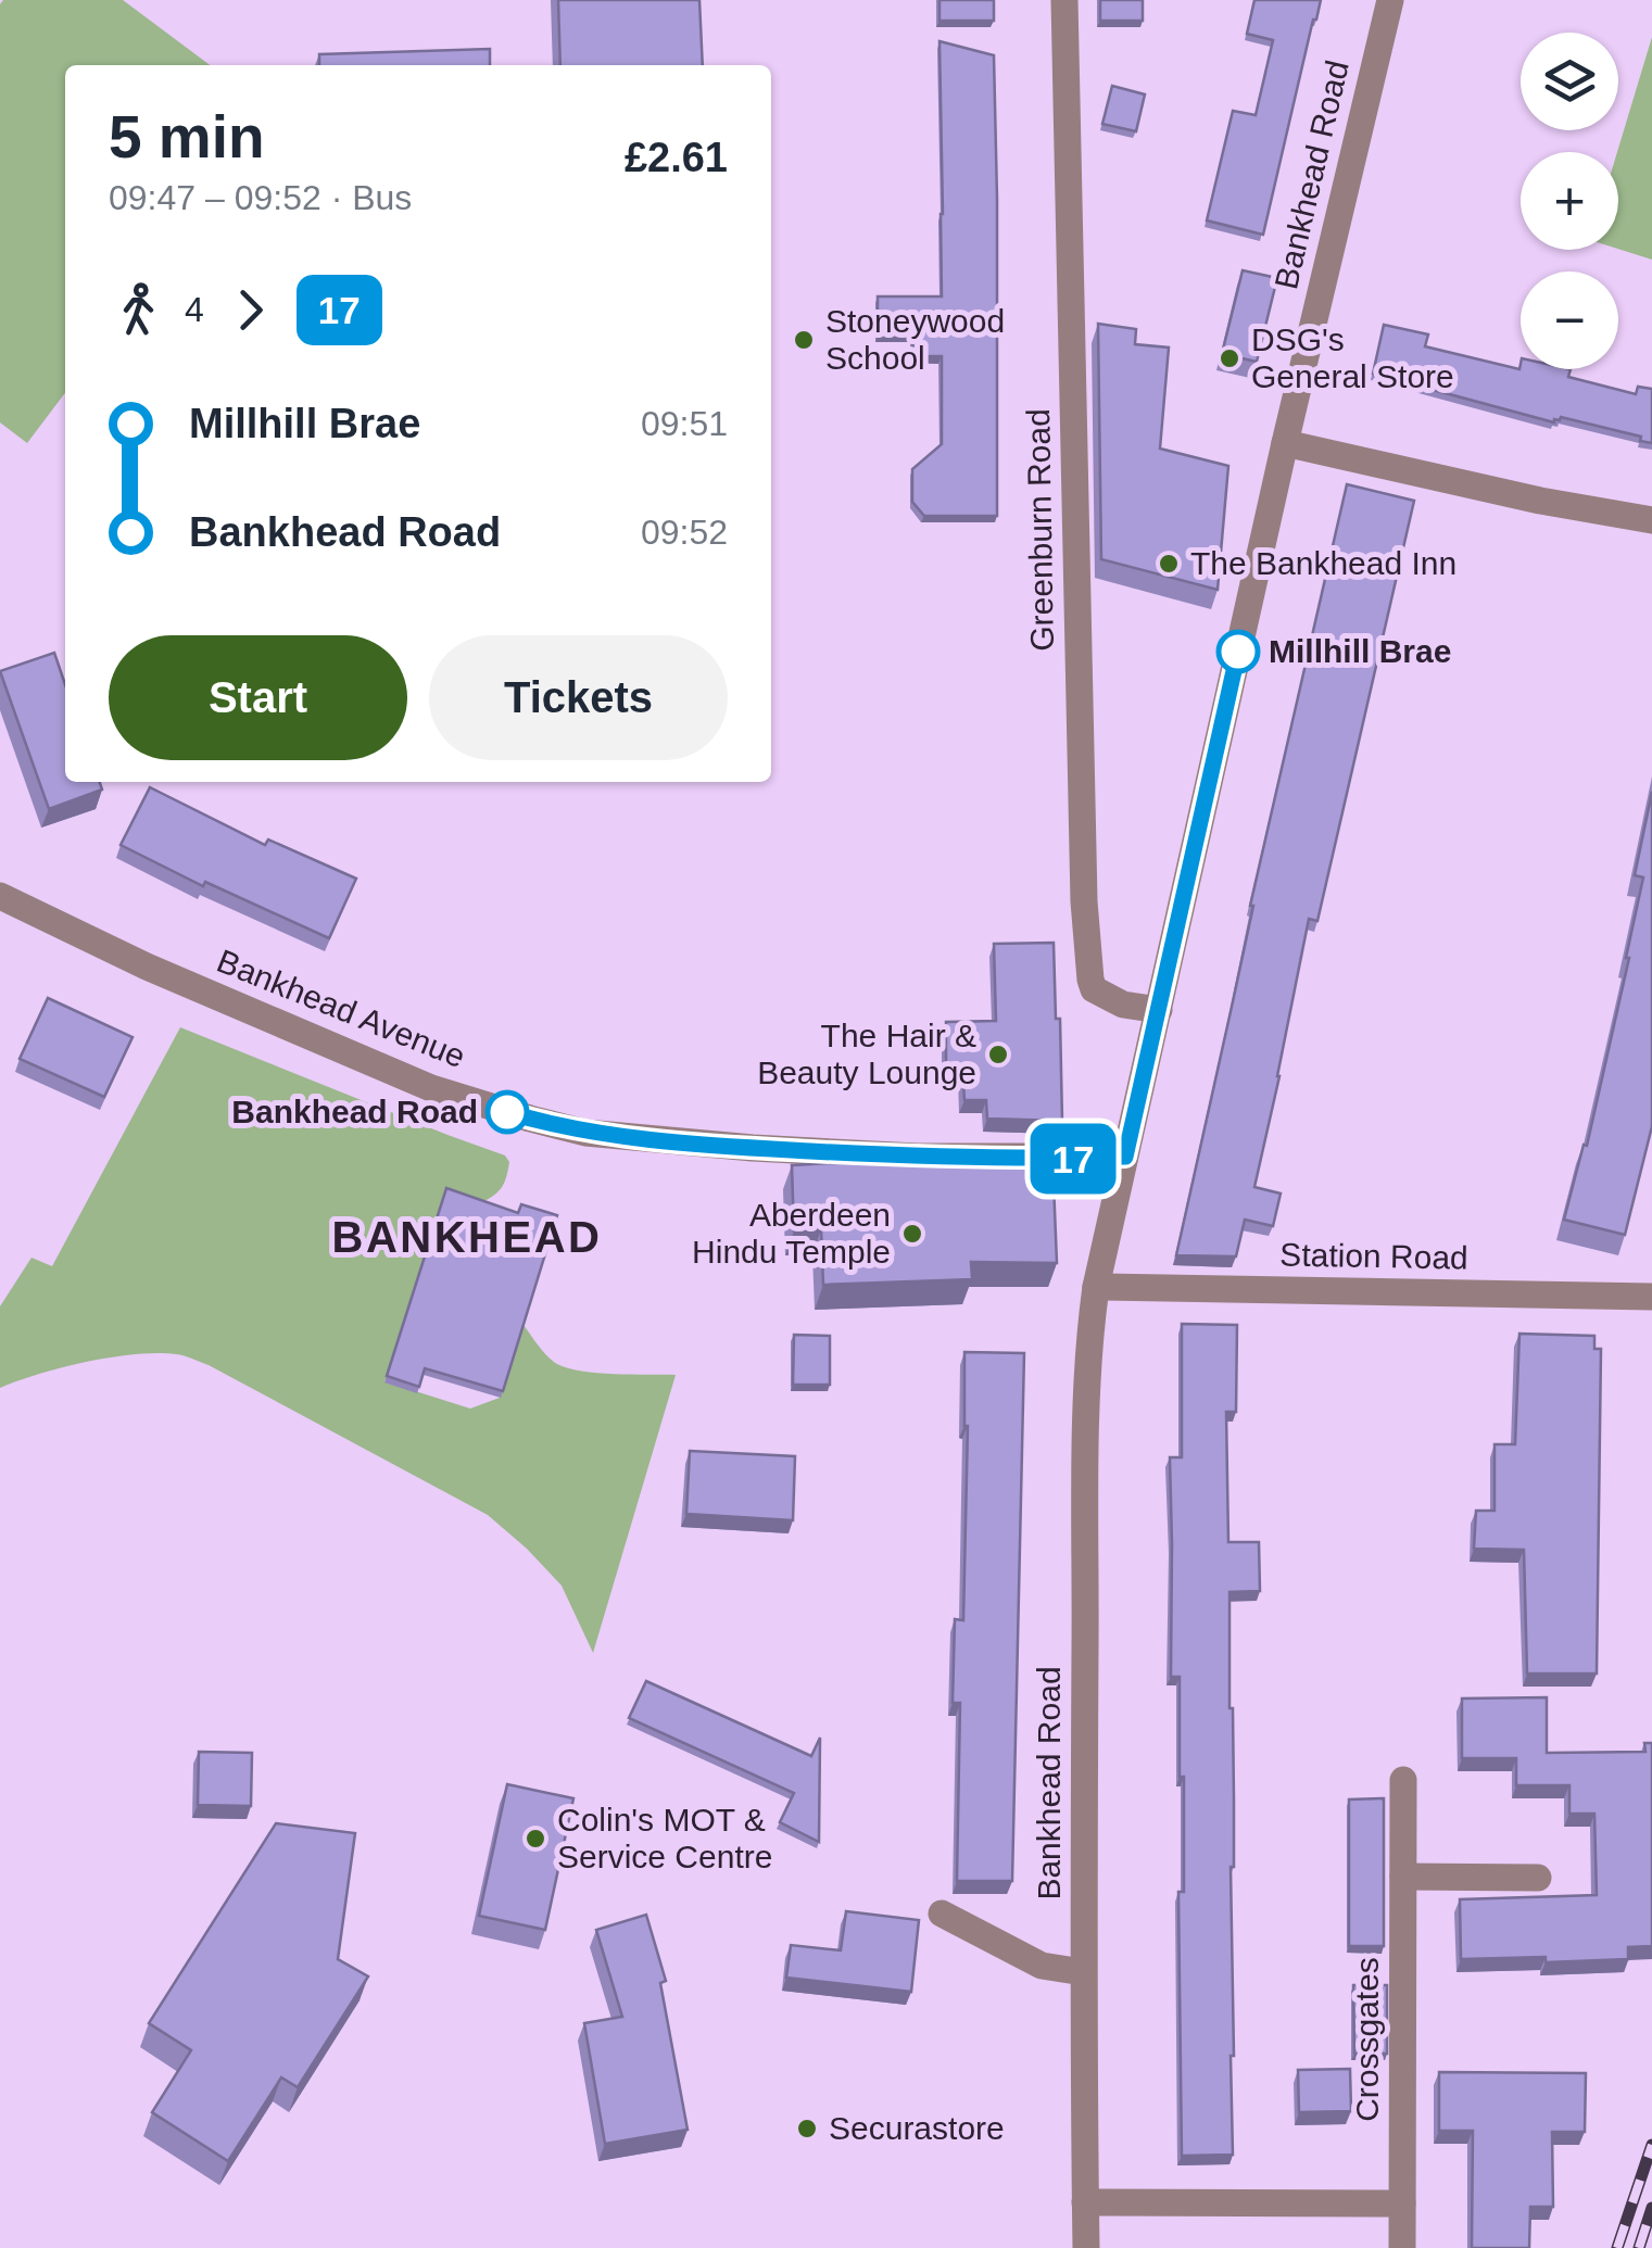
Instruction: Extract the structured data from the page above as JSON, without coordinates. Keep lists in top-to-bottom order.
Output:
{
  "streets": {
    "street": [
      "Bankhead Road",
      "Greenburn Road",
      "Bankhead Avenue",
      "Station Road",
      "Crossgates"
    ]
  },
  "crossings": [
    ["Bankhead Road", "Greenburn Road"],
    ["Bankhead Road", "Bankhead Avenue"],
    ["Bankhead Road", "Station Road"]
  ],
  "districts": ["BANKHEAD"],
  "places": [
    "Stoneywood School",
    "DSG's General Store",
    "The Bankhead Inn",
    "Millhill Brae",
    "The Hair & Beauty Lounge",
    "Bankhead Road",
    "Aberdeen Hindu Temple",
    "Colin's MOT & Service Centre",
    "Securastore"
  ],
  "lines": ["bus line 17"],
  "page": {
    "on_map": "17",
    "map_buttons": ["+", "−"],
    "heading": ["5 min", "09:47 – 09:52 · Bus", "£2.61"],
    "legs": ["4", "17"],
    "list": [
      {
        "name": "Millhill Brae",
        "value": "09:51"
      },
      {
        "name": "Bankhead Road",
        "value": "09:52"
      }
    ],
    "buttons": ["Start", "Tickets"]
  }
}
